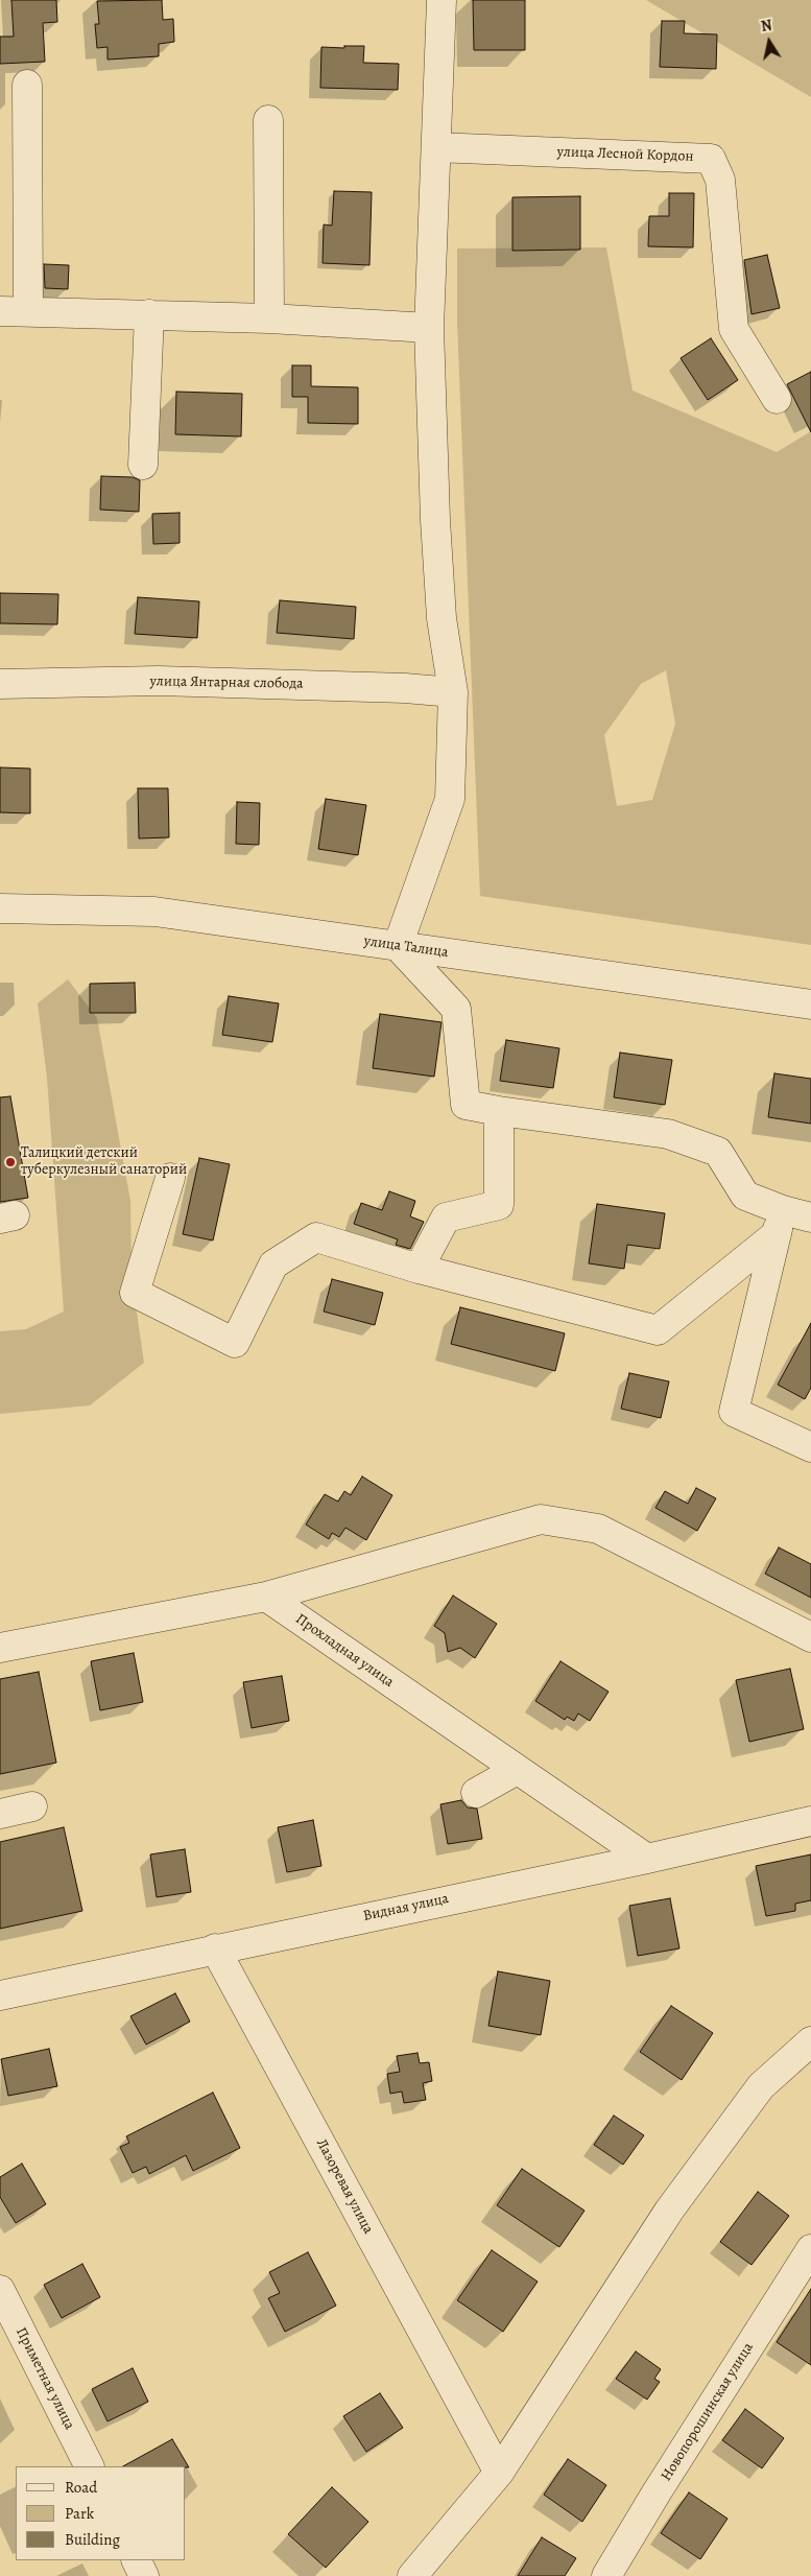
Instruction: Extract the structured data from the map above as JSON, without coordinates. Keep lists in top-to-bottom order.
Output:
{
  "streets": {
    "street": [
      "улица Лесной Кордон",
      "улица Янтарная слобода",
      "улица Талица",
      "Прохладная улица",
      "Видная улица",
      "Лазоревая улица",
      "Приметная улица",
      "Новопорошинская улица"
    ]
  },
  "crossings": [
    ["Прохладная улица", "Видная улица"],
    ["Видная улица", "Лазоревая улица"]
  ],
  "places": ["Талицкий детский туберкулезный санаторий"],
  "legend": ["Road", "Park", "Building"],
  "north": "top"
}
